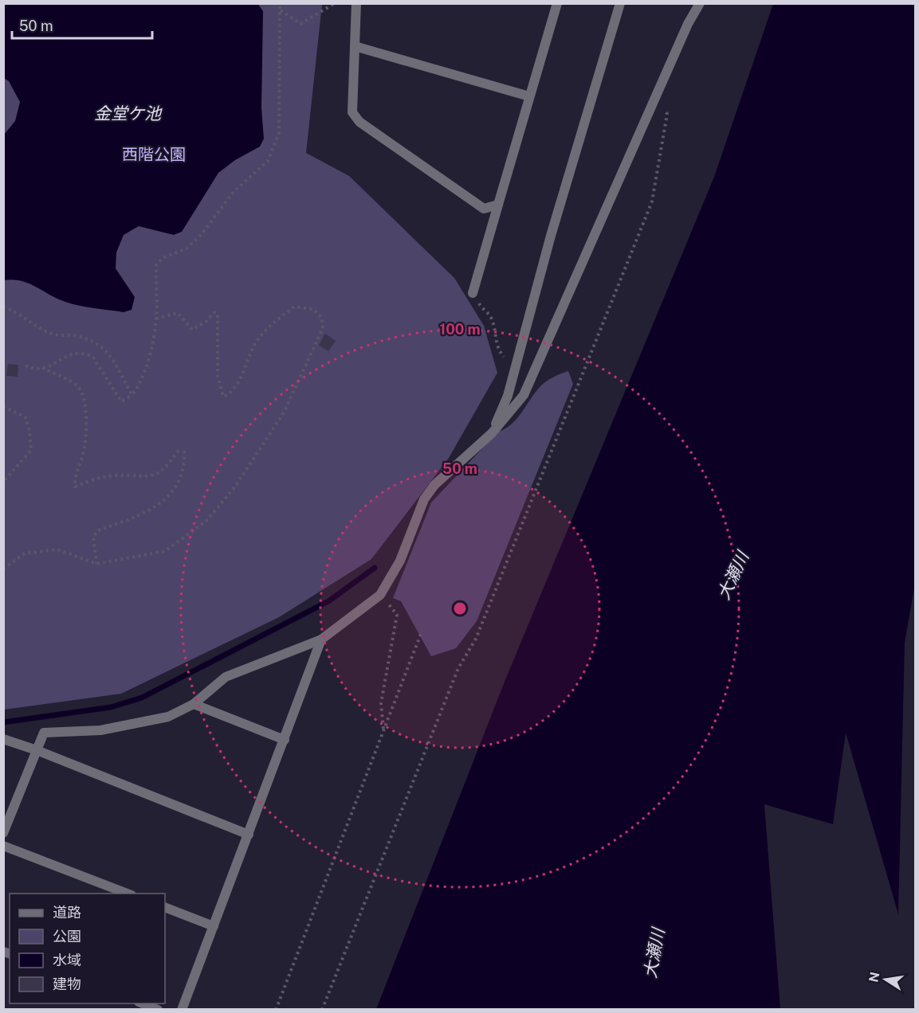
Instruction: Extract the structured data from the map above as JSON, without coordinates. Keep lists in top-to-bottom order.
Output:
{
  "water": ["金堂ケ池", "大瀬川"],
  "parks": ["西階公園"],
  "legend": [
    "道路",
    "公園",
    "水域",
    "建物"
  ],
  "scale_bar": "50 m",
  "north": "left",
  "rings": ["100 m", "50 m"]
}
